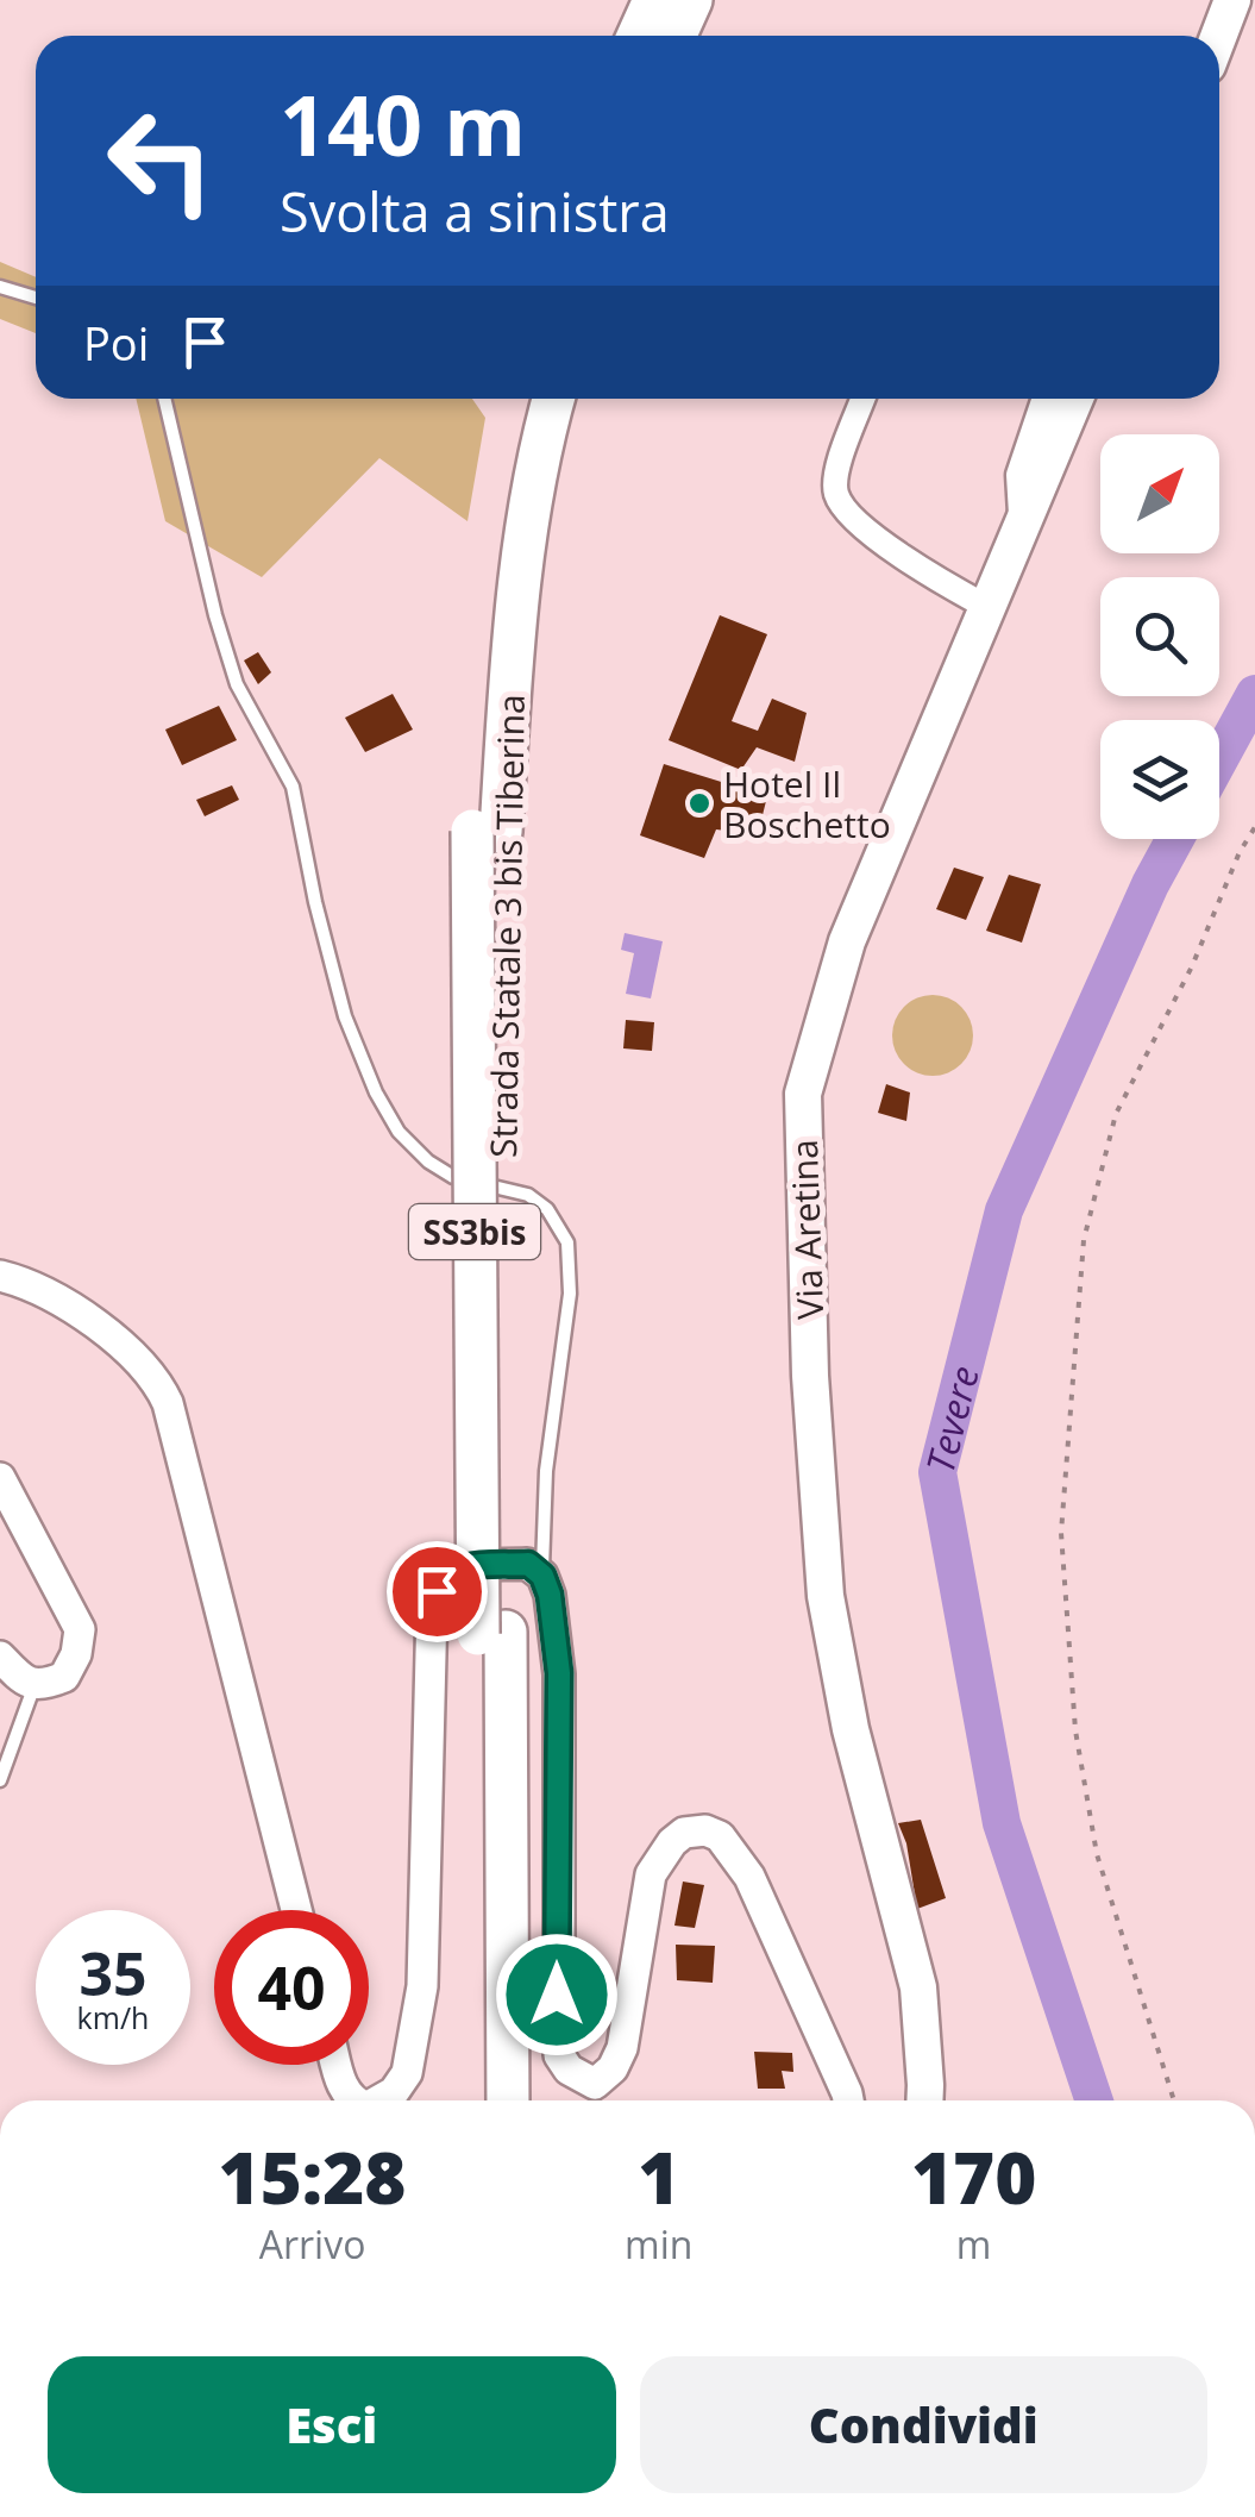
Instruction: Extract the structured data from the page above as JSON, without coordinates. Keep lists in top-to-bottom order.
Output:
{
  "streets": {
    "highway": ["Strada Statale 3 bis Tiberina", "SS3bis"],
    "main road": ["Via Aretina"]
  },
  "water": ["Tevere"],
  "places": ["Hotel Il Boschetto"],
  "north": "top right",
  "page": {
    "turn": ["140 m", "Svolta a sinistra"],
    "then": "Poi",
    "speed": "35 km/h",
    "limit": "40",
    "eta": [
      "15:28",
      "Arrivo",
      "1",
      "min",
      "170",
      "m"
    ],
    "buttons": ["Esci", "Condividi"]
  }
}
